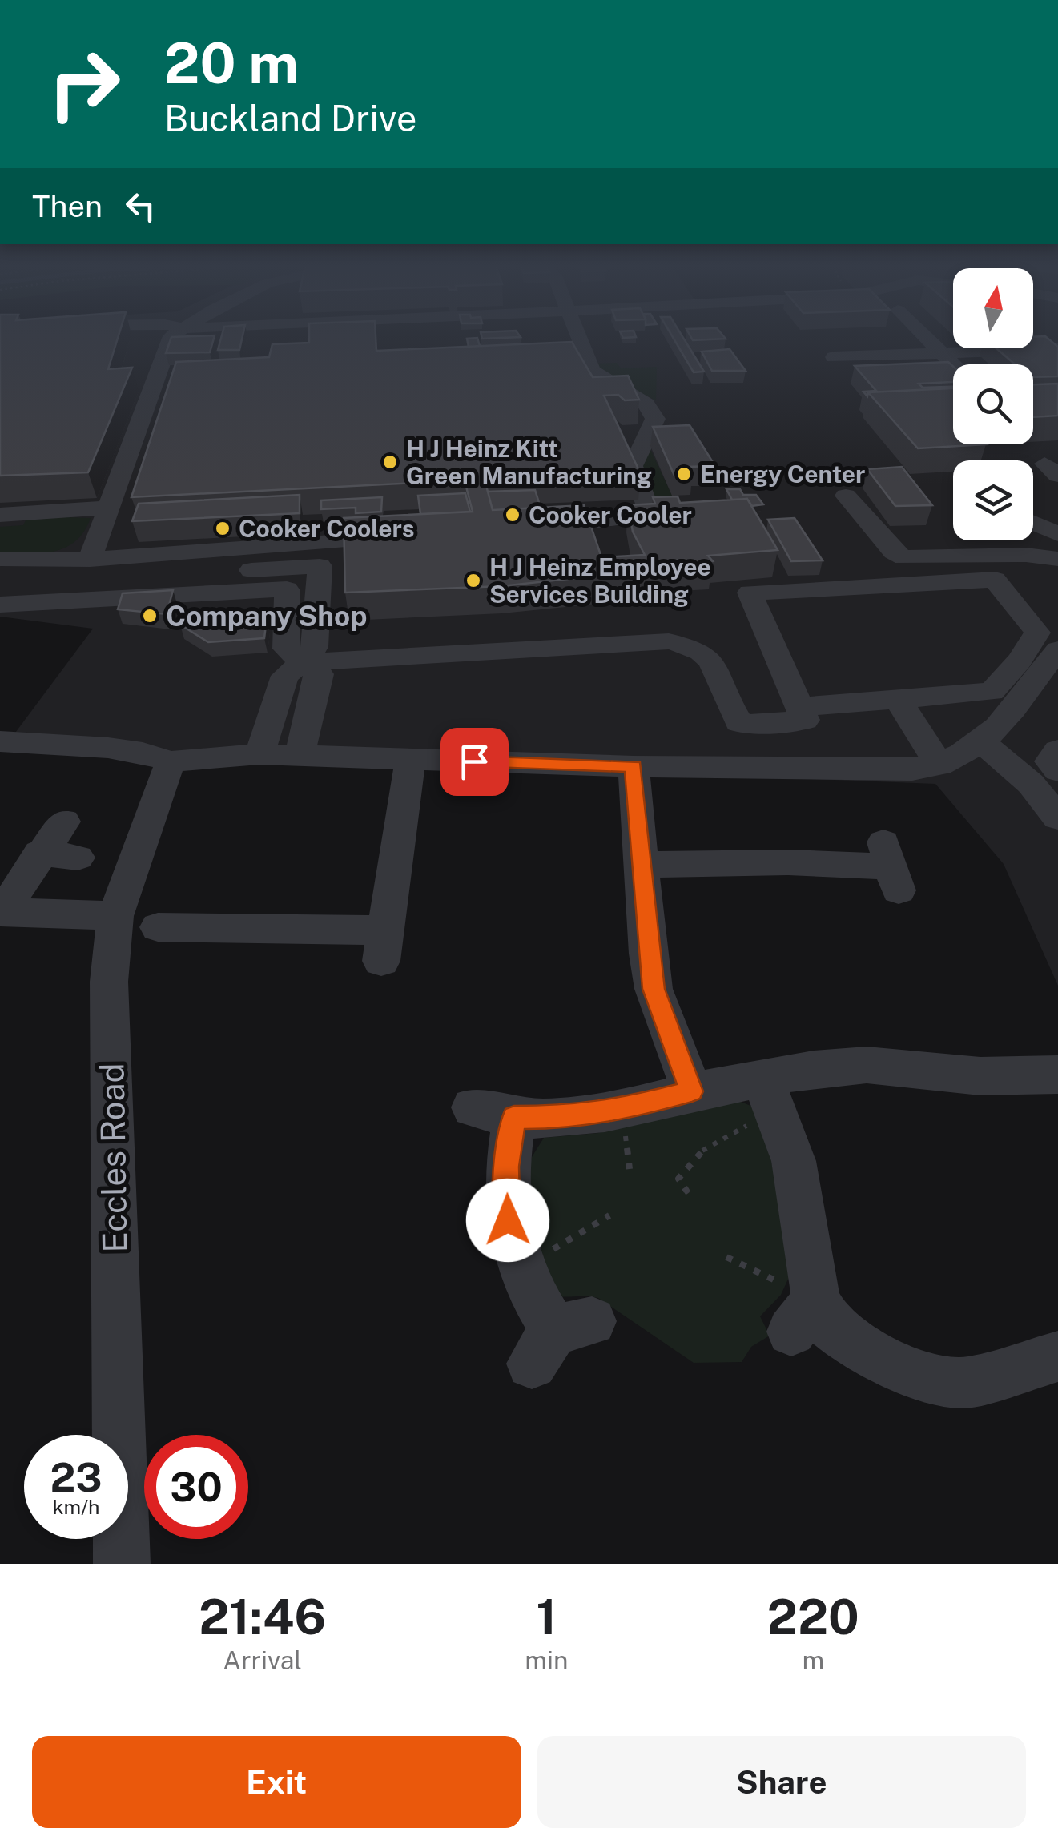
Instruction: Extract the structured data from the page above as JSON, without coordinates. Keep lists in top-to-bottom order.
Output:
{
  "streets": {
    "street": ["Eccles Road"]
  },
  "places": [
    "H J Heinz Kitt Green Manufacturing",
    "Energy Center",
    "Cooker Cooler",
    "Cooker Coolers",
    "H J Heinz Employee Services Building",
    "Company Shop"
  ],
  "north": "top",
  "page": {
    "turn": ["20 m", "Buckland Drive"],
    "then": "Then",
    "speed": "23 km/h",
    "limit": "30",
    "eta": [
      "21:46",
      "Arrival",
      "1",
      "min",
      "220",
      "m"
    ],
    "buttons": ["Exit", "Share"]
  }
}
